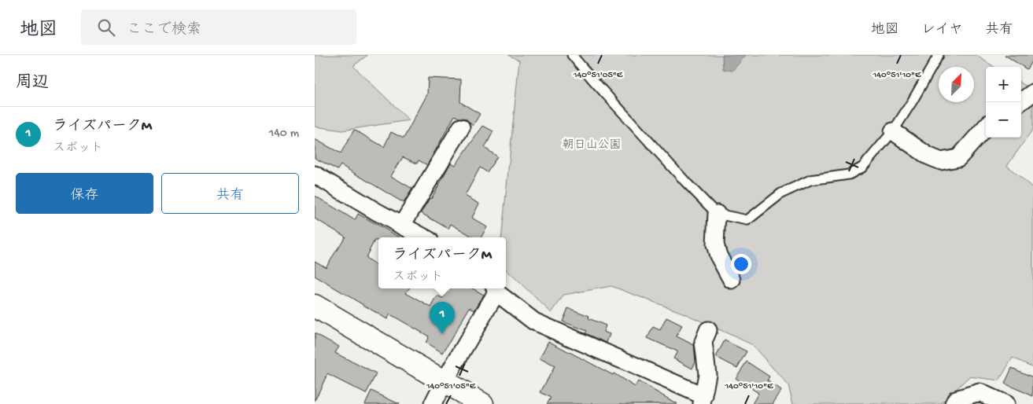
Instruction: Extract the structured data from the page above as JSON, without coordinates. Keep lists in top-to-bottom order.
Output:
{
  "parks": ["朝日山公園"],
  "north": "top right",
  "page": {
    "header": "地図",
    "search": "ここで検索",
    "nav": ["地図", "レイヤ", "共有"],
    "heading": "周辺",
    "map_buttons": ["+", "−"],
    "list": [
      {
        "mark": "1",
        "name": "ライズパークM",
        "note": "スポット",
        "value": "140 m"
      }
    ],
    "buttons": ["保存", "共有"],
    "popup": ["ライズパークM", "スポット"],
    "pins": "1"
  },
  "coordinates": ["140°51'05\"E", "140°51'10\"E"]
}
